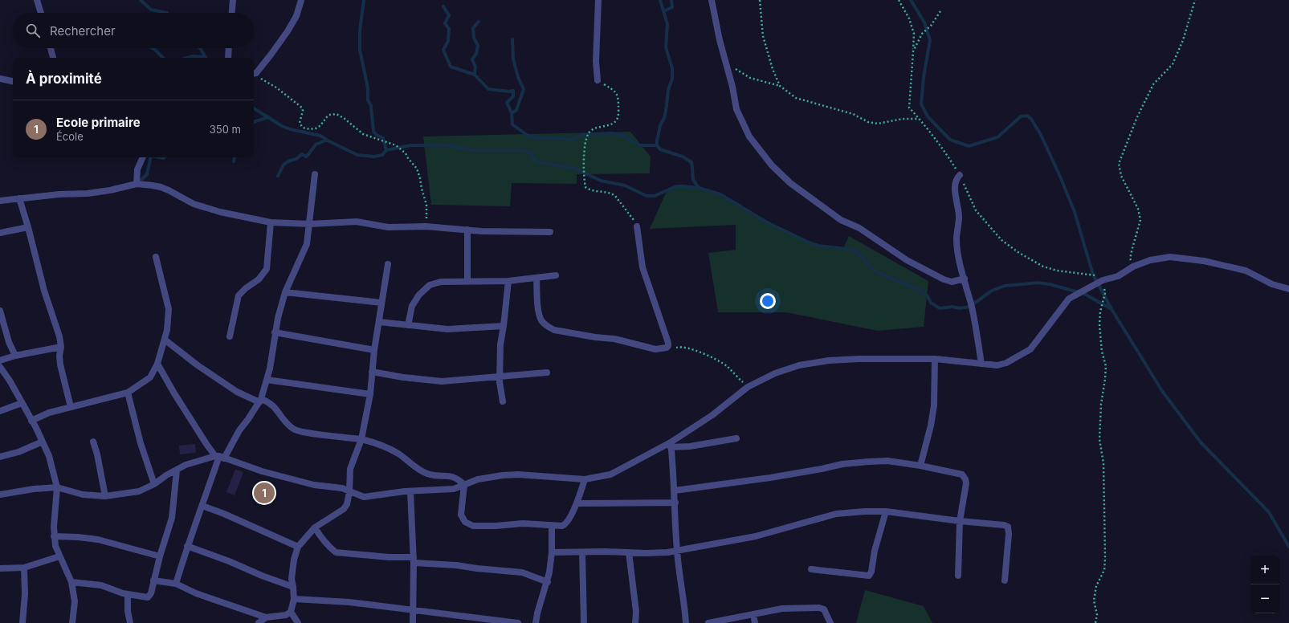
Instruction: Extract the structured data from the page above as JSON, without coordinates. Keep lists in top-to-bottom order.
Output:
{
  "page": {
    "search": "Rechercher",
    "heading": "À proximité",
    "list": [
      {
        "mark": "1",
        "name": "Ecole primaire",
        "note": "École",
        "value": "350 m"
      }
    ],
    "pins": "1",
    "map_buttons": ["+", "−"]
  }
}
